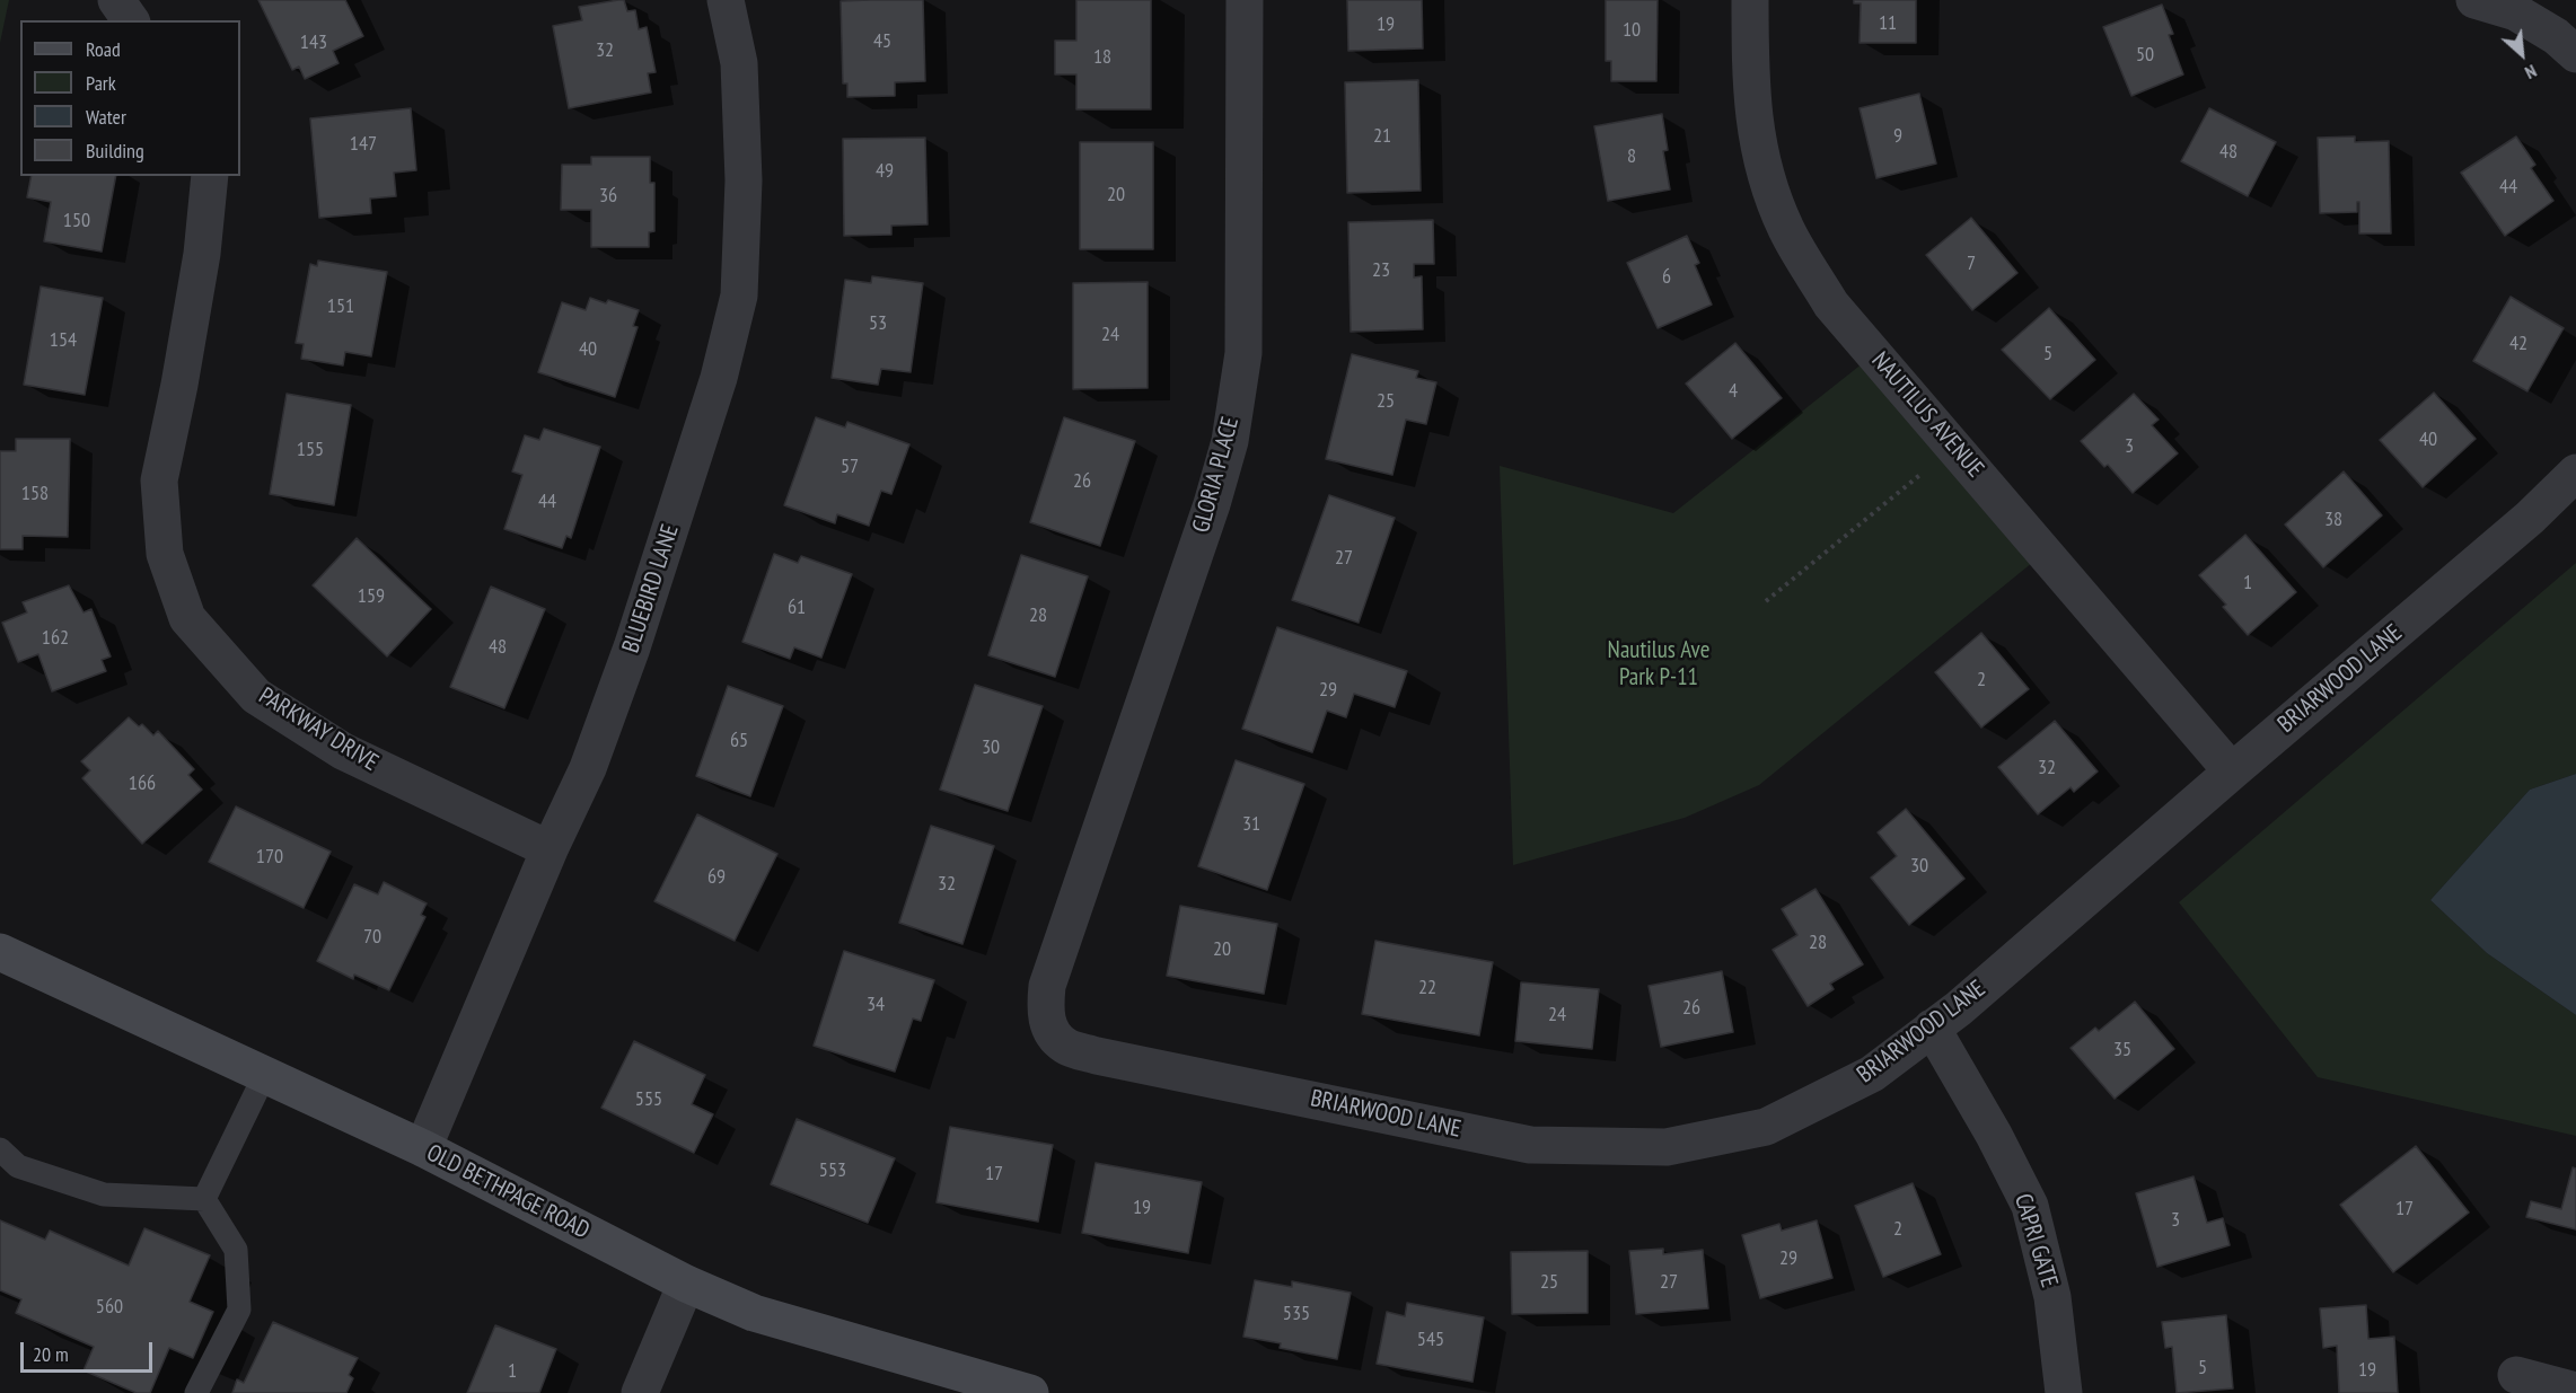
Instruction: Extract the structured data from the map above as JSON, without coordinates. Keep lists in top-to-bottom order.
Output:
{
  "streets": {
    "main road": ["OLD BETHPAGE ROAD"],
    "street": [
      "NAUTILUS AVENUE",
      "GLORIA PLACE",
      "BLUEBIRD LANE",
      "BRIARWOOD LANE",
      "PARKWAY DRIVE",
      "CAPRI GATE"
    ]
  },
  "crossings": [
    ["NAUTILUS AVENUE", "BRIARWOOD LANE"],
    ["GLORIA PLACE", "BRIARWOOD LANE"],
    ["BLUEBIRD LANE", "PARKWAY DRIVE"],
    ["BLUEBIRD LANE", "OLD BETHPAGE ROAD"],
    ["BRIARWOOD LANE", "CAPRI GATE"]
  ],
  "parks": ["Nautilus Ave Park P-11"],
  "house_numbers": [
    "11",
    "19",
    "10",
    "45",
    "143",
    "32",
    "50",
    "18",
    "21",
    "9",
    "147",
    "48",
    "8",
    "49",
    "44",
    "20",
    "36",
    "150",
    "7",
    "23",
    "6",
    "151",
    "53",
    "24",
    "154",
    "42",
    "40",
    "5",
    "4",
    "25",
    "40",
    "3",
    "155",
    "57",
    "26",
    "158",
    "44",
    "38",
    "27",
    "1",
    "159",
    "61",
    "28",
    "162",
    "48",
    "2",
    "29",
    "65",
    "30",
    "32",
    "166",
    "31",
    "170",
    "30",
    "69",
    "32",
    "70",
    "28",
    "20",
    "22",
    "34",
    "26",
    "24",
    "35",
    "555",
    "553",
    "17",
    "19",
    "17",
    "3",
    "2",
    "29",
    "25",
    "27",
    "560",
    "535",
    "545",
    "5",
    "19",
    "1"
  ],
  "legend": [
    "Road",
    "Park",
    "Water",
    "Building"
  ],
  "scale_bar": "20 m",
  "north": "bottom right"
}
